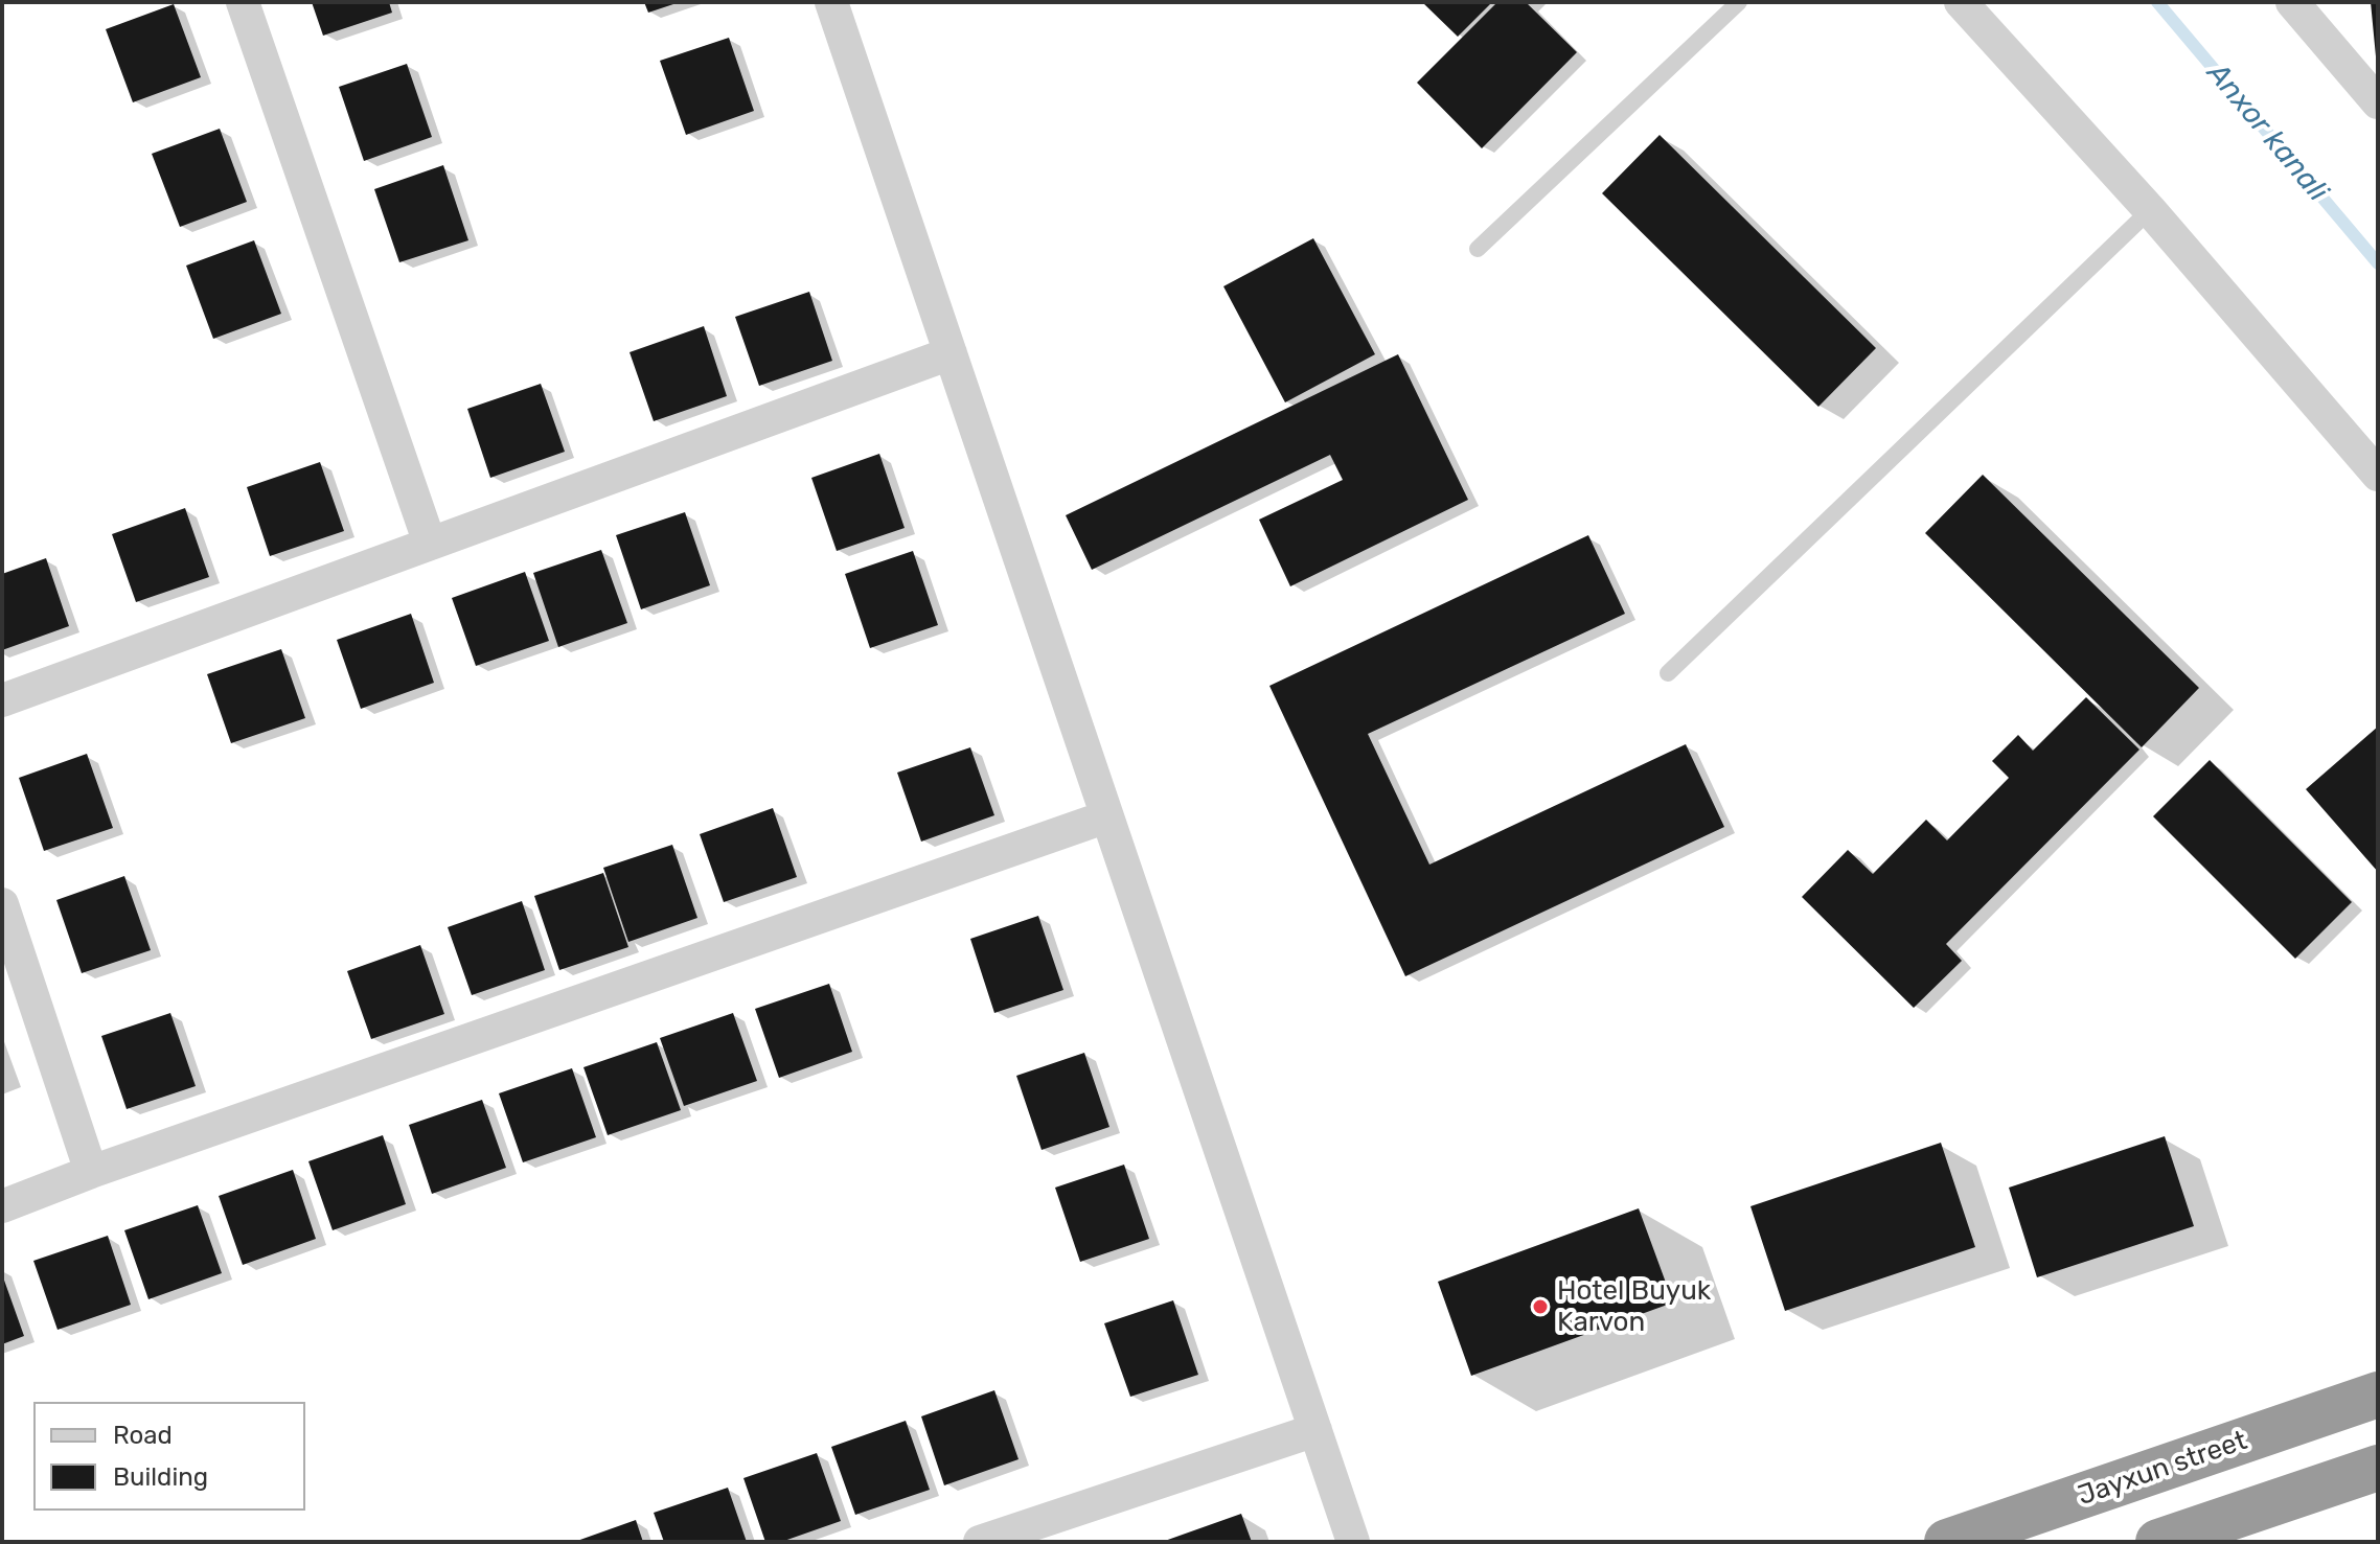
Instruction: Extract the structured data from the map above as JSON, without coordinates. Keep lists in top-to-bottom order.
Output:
{
  "streets": {
    "highway": ["Jayxun street"]
  },
  "water": ["Anxor kanali"],
  "places": ["Hotel Buyuk Karvon"],
  "legend": ["Road", "Building"]
}
